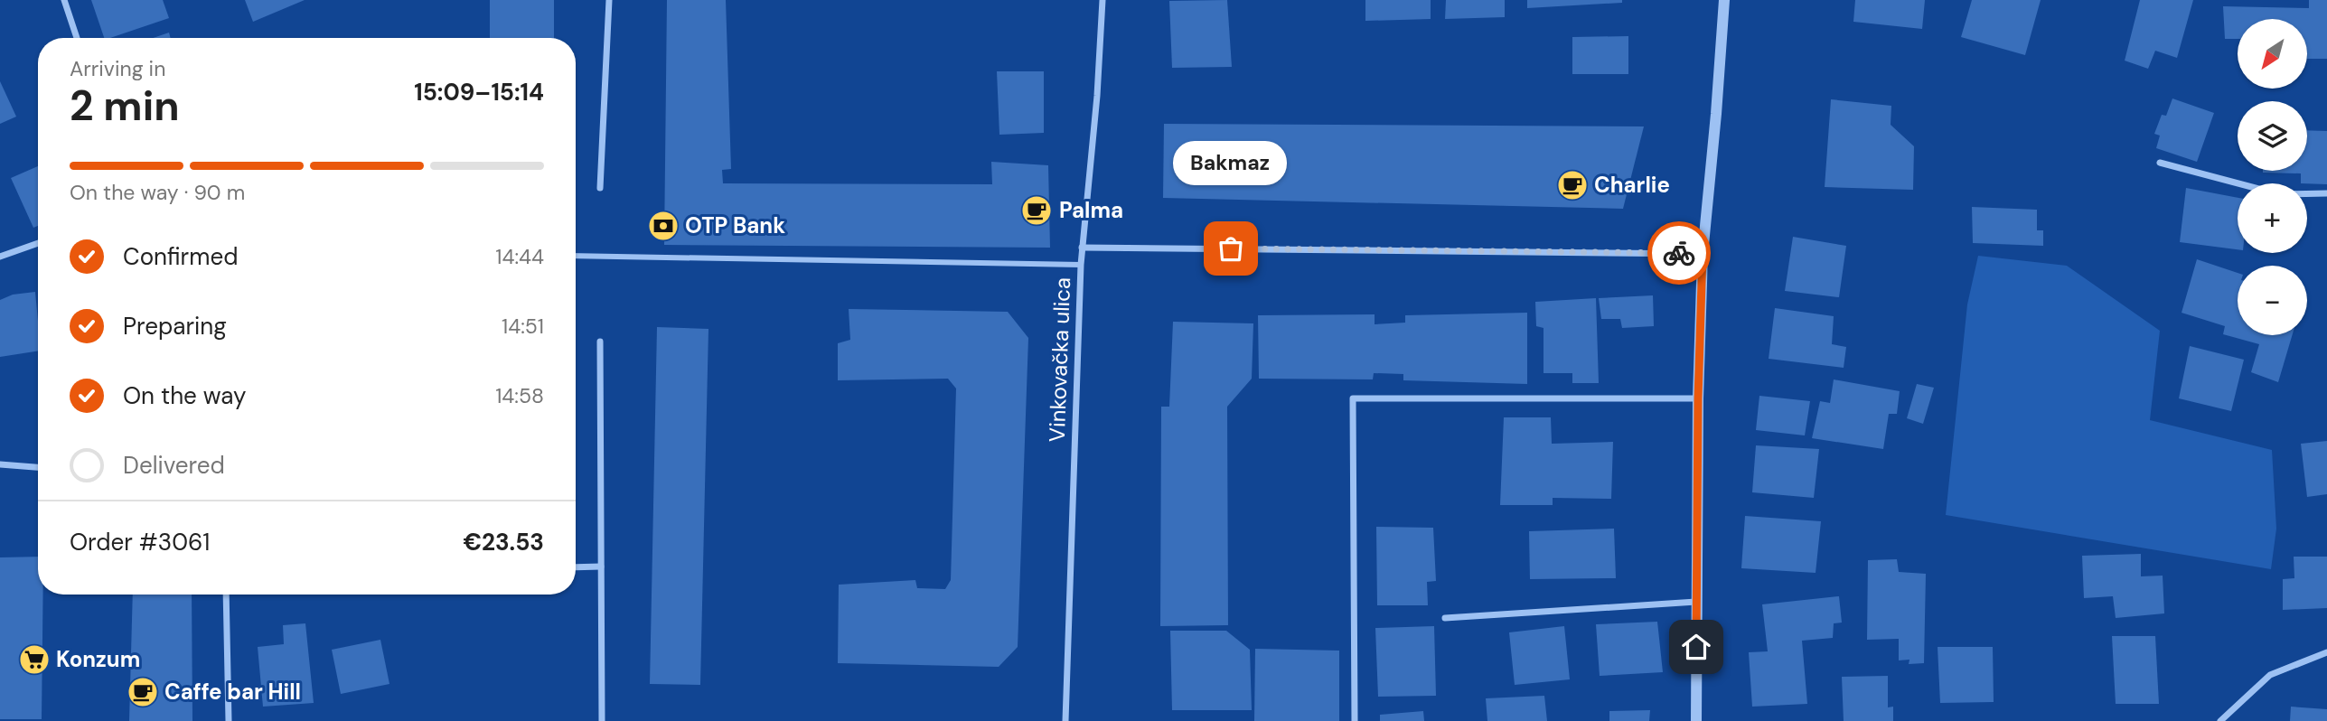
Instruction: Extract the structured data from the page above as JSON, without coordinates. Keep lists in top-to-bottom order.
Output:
{
  "streets": {
    "street": ["Vinkovačka ulica"]
  },
  "places": {
    "cafe": ["Charlie", "Palma", "Caffe bar Hill"],
    "bank": ["OTP Bank"],
    "other": ["Bakmaz"],
    "supermarket": ["Konzum"]
  },
  "north": "bottom left",
  "page": {
    "map_buttons": ["+", "−"],
    "heading": ["2 min", "Arriving in", "15:09–15:14"],
    "panel": ["Order #3061", "€23.53"],
    "bubble": "Bakmaz",
    "bar": "On the way · 90 m",
    "list": [
      ["Confirmed", "14:44"],
      ["Preparing", "14:51"],
      ["On the way", "14:58"],
      "Delivered"
    ]
  }
}
